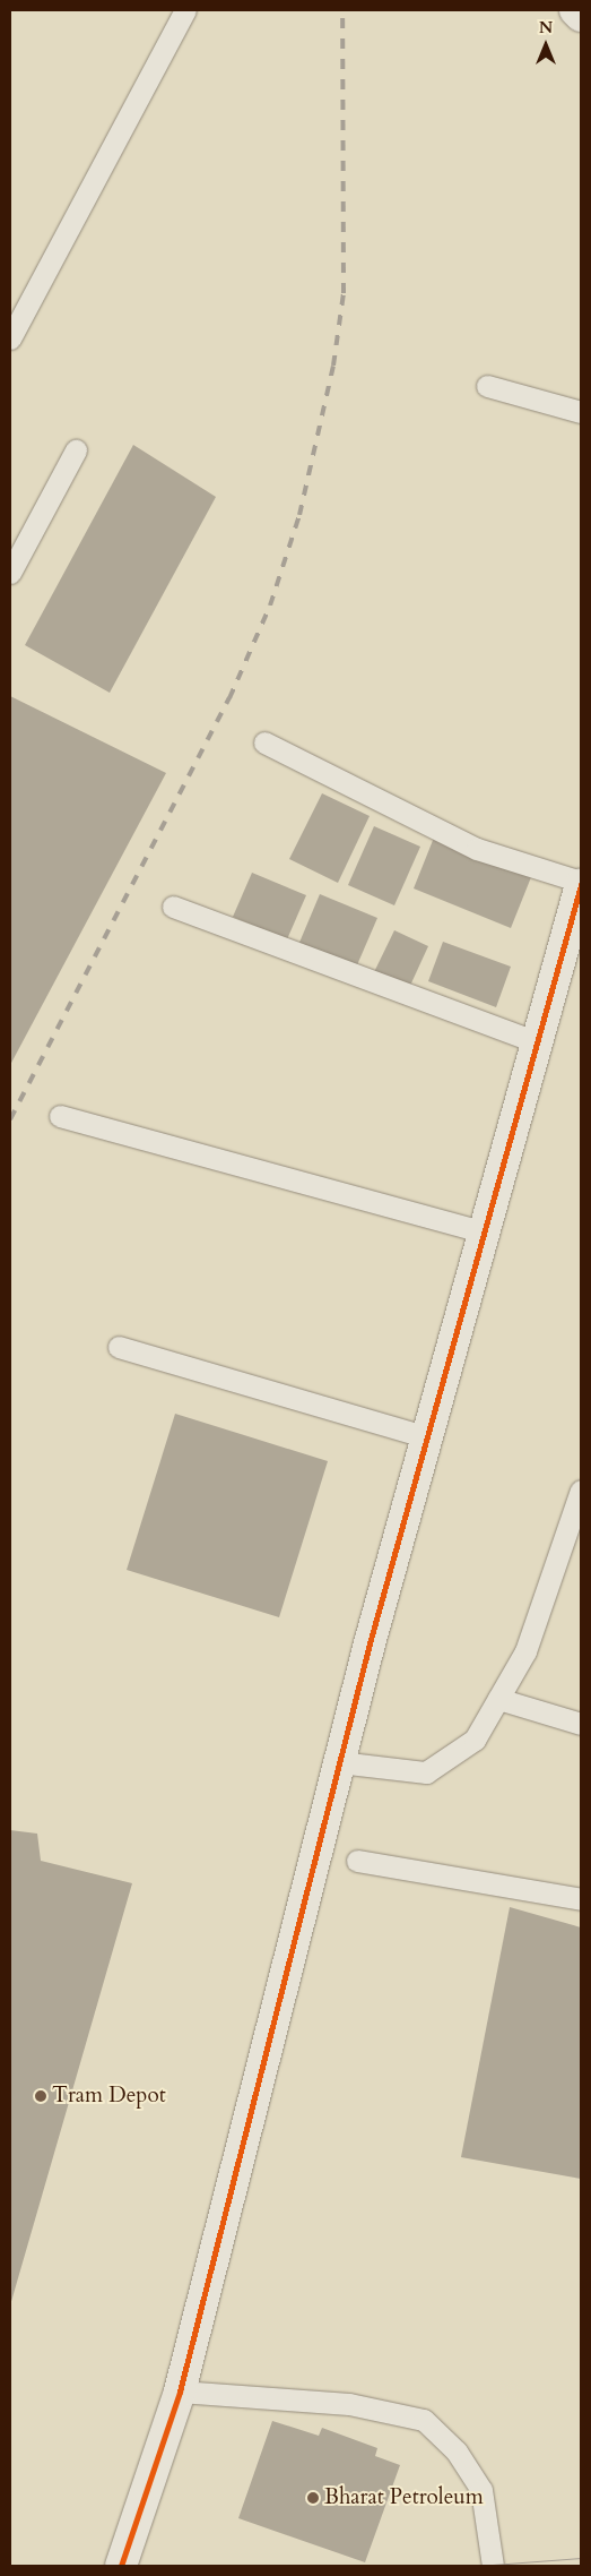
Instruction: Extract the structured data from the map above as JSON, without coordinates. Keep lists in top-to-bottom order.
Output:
{
  "places": ["Tram Depot", "Bharat Petroleum"],
  "north": "top"
}
